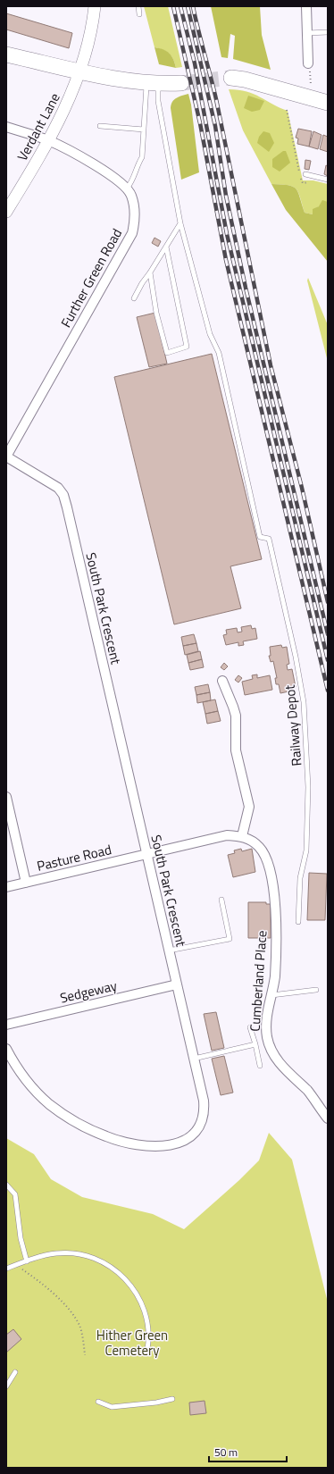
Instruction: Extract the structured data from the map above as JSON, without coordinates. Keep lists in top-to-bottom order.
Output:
{
  "streets": {
    "street": [
      "Verdant Lane",
      "Further Green Road",
      "South Park Crescent",
      "Pasture Road",
      "Cumberland Place",
      "Sedgeway"
    ],
    "lane": ["Railway Depot"]
  },
  "crossings": [
    ["Further Green Road", "South Park Crescent"],
    ["South Park Crescent", "Pasture Road"],
    ["South Park Crescent", "Cumberland Place"],
    ["South Park Crescent", "Sedgeway"],
    ["Pasture Road", "Cumberland Place"]
  ],
  "parks": ["Hither Green Cemetery"],
  "scale_bar": "50 m"
}
